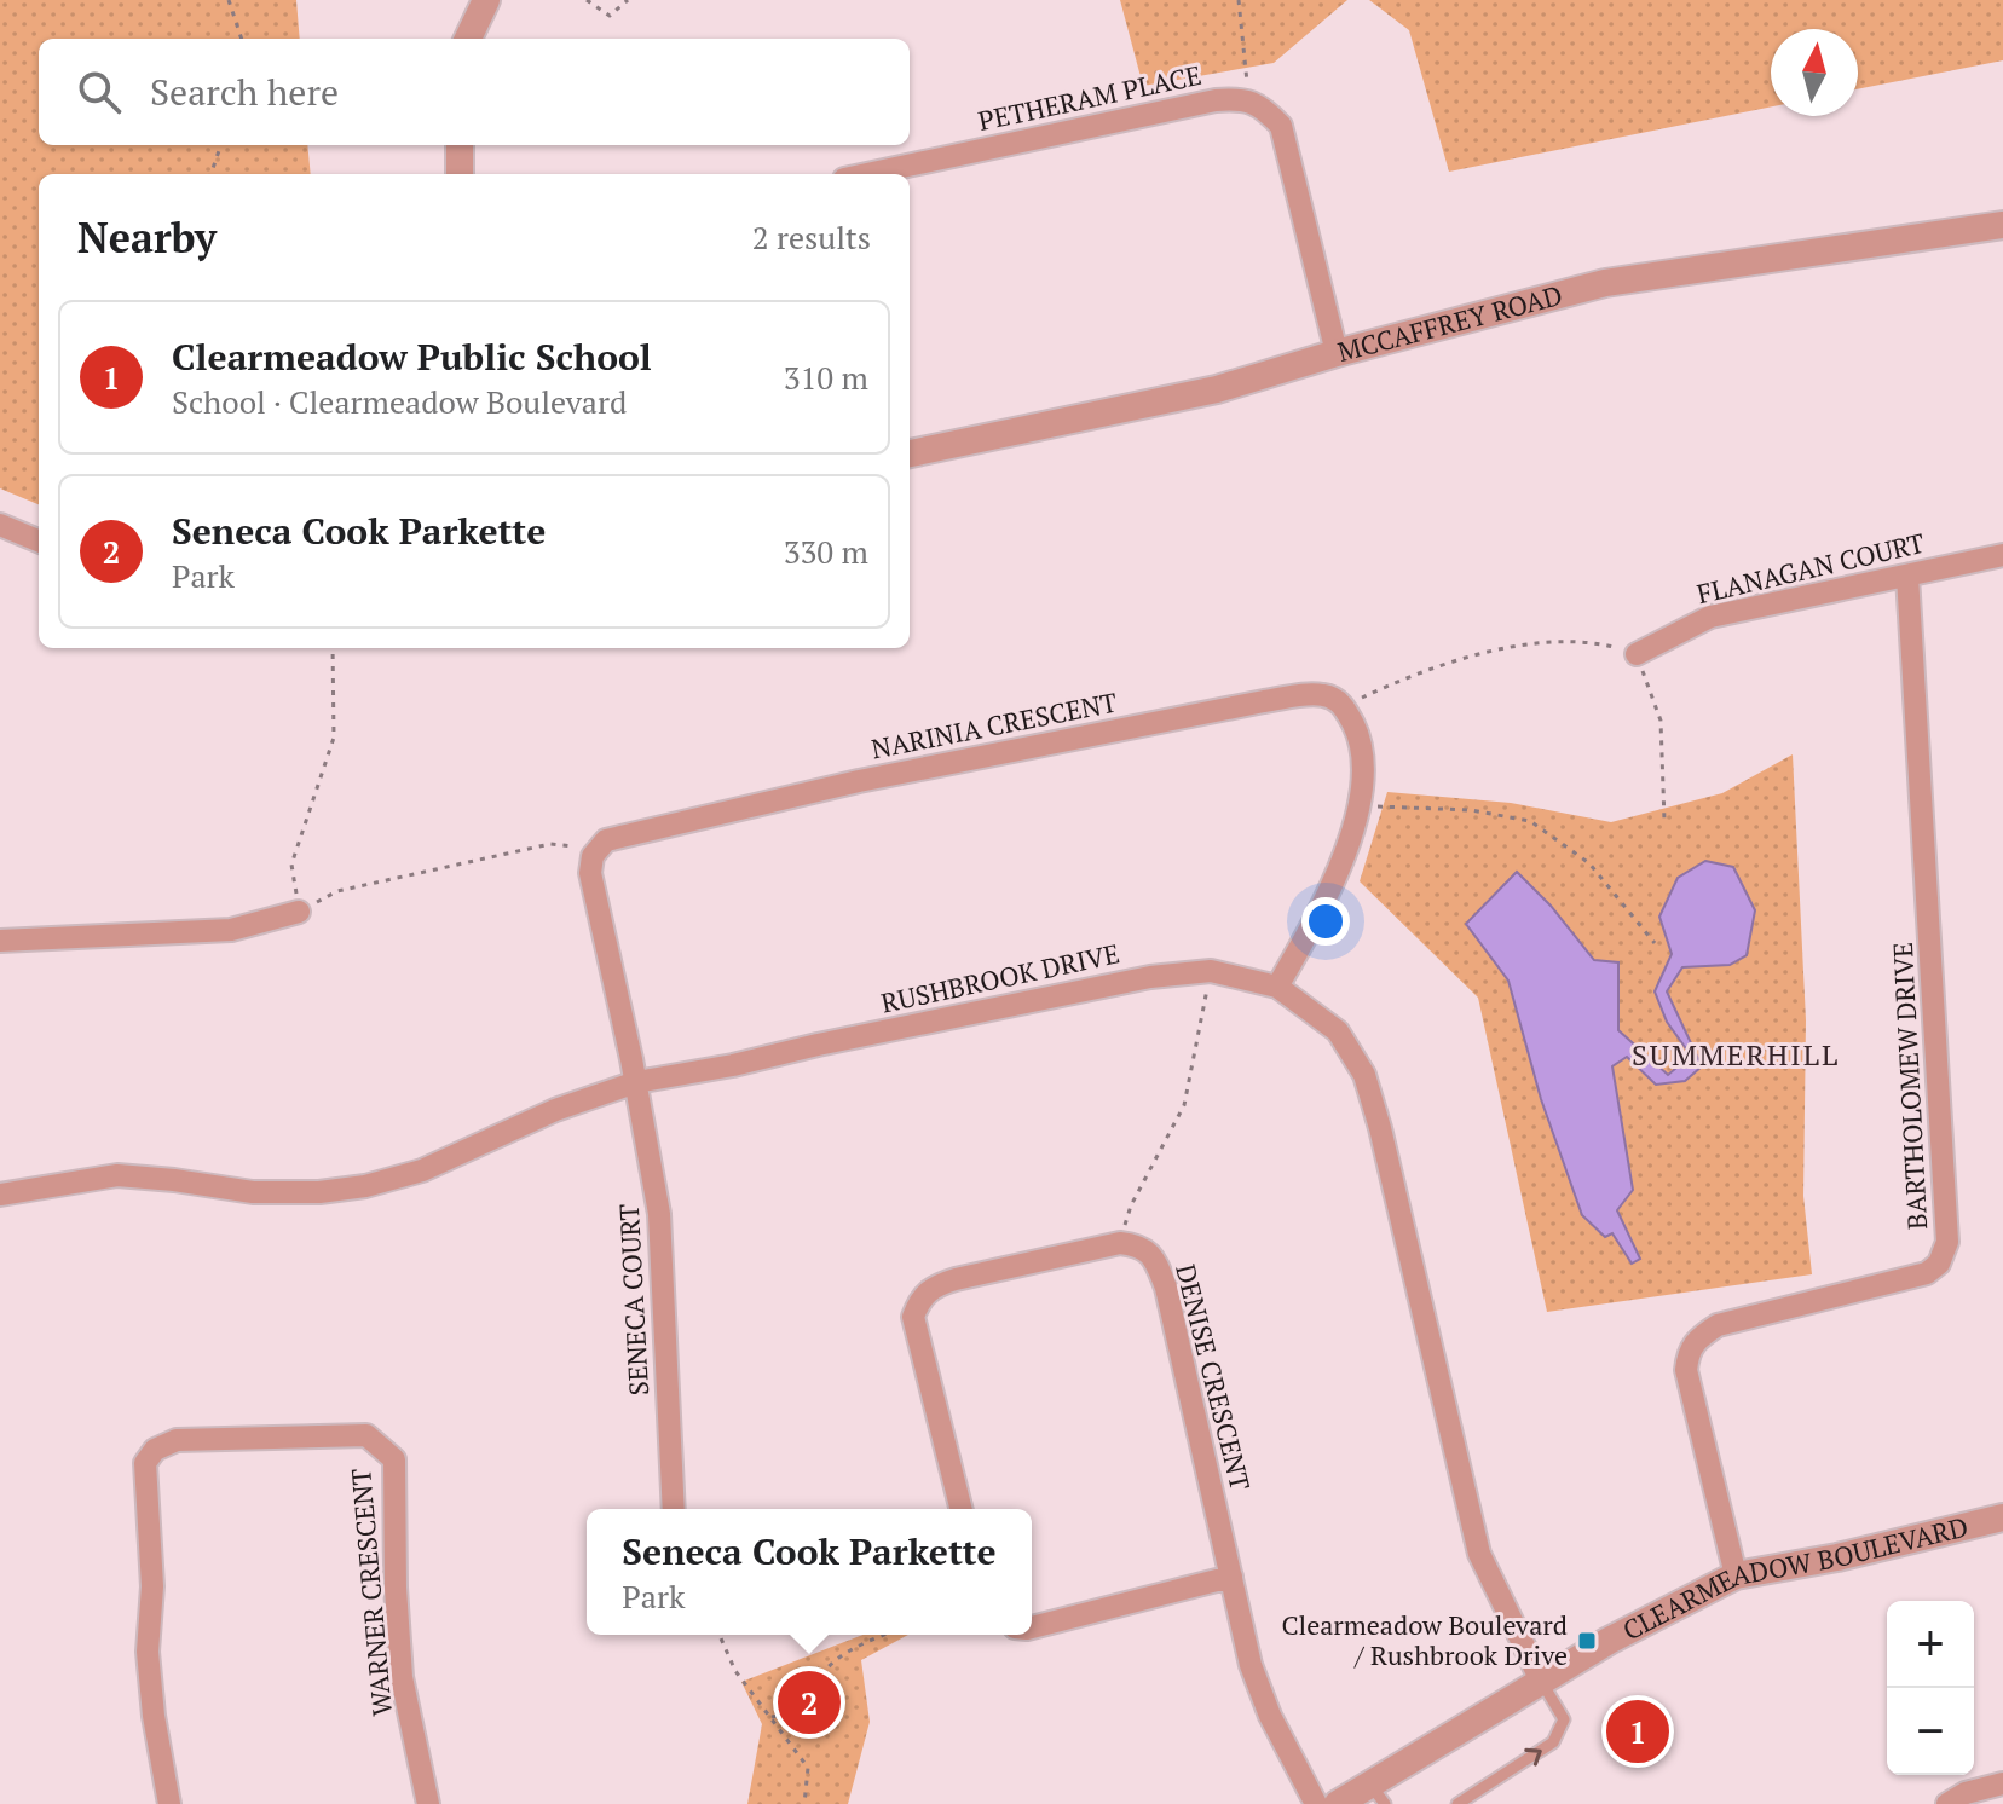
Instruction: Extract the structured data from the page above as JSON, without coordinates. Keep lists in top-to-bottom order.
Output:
{
  "streets": {
    "street": [
      "PETHERAM PLACE",
      "MCCAFFREY ROAD",
      "FLANAGAN COURT",
      "NARINIA CRESCENT",
      "RUSHBROOK DRIVE",
      "BARTHOLOMEW DRIVE",
      "SENECA COURT",
      "DENISE CRESCENT",
      "CLEARMEADOW BOULEVARD",
      "WARNER CRESCENT"
    ]
  },
  "crossings": [
    ["FLANAGAN COURT", "BARTHOLOMEW DRIVE"],
    ["RUSHBROOK DRIVE", "SENECA COURT"],
    ["RUSHBROOK DRIVE", "CLEARMEADOW BOULEVARD"],
    ["BARTHOLOMEW DRIVE", "CLEARMEADOW BOULEVARD"]
  ],
  "districts": ["SUMMERHILL"],
  "places": {
    "transit": ["Clearmeadow Boulevard / Rushbrook Drive"]
  },
  "north": "top",
  "page": {
    "search": "Search here",
    "heading": ["Nearby", "2 results"],
    "list": [
      {
        "mark": "1",
        "name": "Clearmeadow Public School",
        "note": "School · Clearmeadow Boulevard",
        "value": "310 m"
      },
      {
        "mark": "2",
        "name": "Seneca Cook Parkette",
        "note": "Park",
        "value": "330 m"
      }
    ],
    "popup": ["Seneca Cook Parkette", "Park"],
    "map_buttons": ["+", "−"],
    "pins": ["2", "1"]
  }
}
